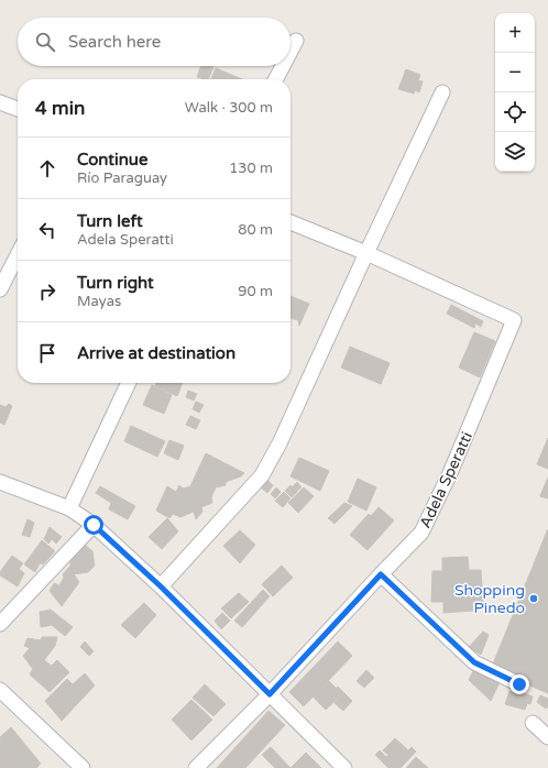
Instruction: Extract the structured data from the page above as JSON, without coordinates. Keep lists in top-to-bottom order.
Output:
{
  "streets": {
    "street": ["Adela Speratti"]
  },
  "places": ["Shopping Pinedo"],
  "page": {
    "map_buttons": ["+", "−"],
    "search": "Search here",
    "heading": ["4 min", "Walk · 300 m"],
    "list": [
      ["Continue", "Río Paraguay", "130 m"],
      ["Turn left", "Adela Speratti", "80 m"],
      ["Turn right", "Mayas", "90 m"],
      "Arrive at destination"
    ]
  }
}
